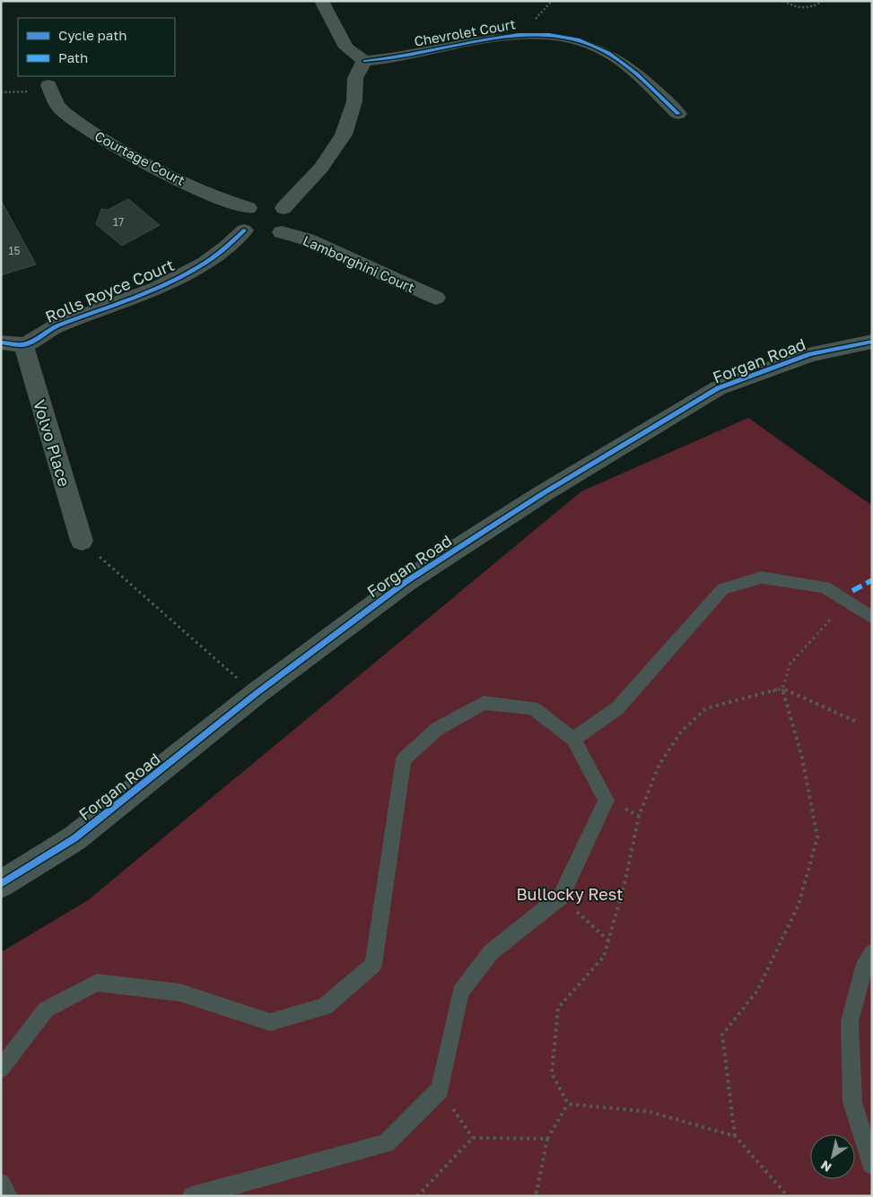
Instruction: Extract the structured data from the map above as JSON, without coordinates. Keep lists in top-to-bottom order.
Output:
{
  "streets": {
    "street": [
      "Chevrolet Court",
      "Courtage Court",
      "Lamborghini Court",
      "Rolls Royce Court",
      "Forgan Road",
      "Volvo Place"
    ]
  },
  "crossings": [
    ["Lamborghini Court", "Rolls Royce Court"],
    ["Rolls Royce Court", "Volvo Place"]
  ],
  "parks": ["Bullocky Rest"],
  "house_numbers": ["17", "15"],
  "legend": ["Cycle path", "Path"],
  "north": "bottom left"
}
